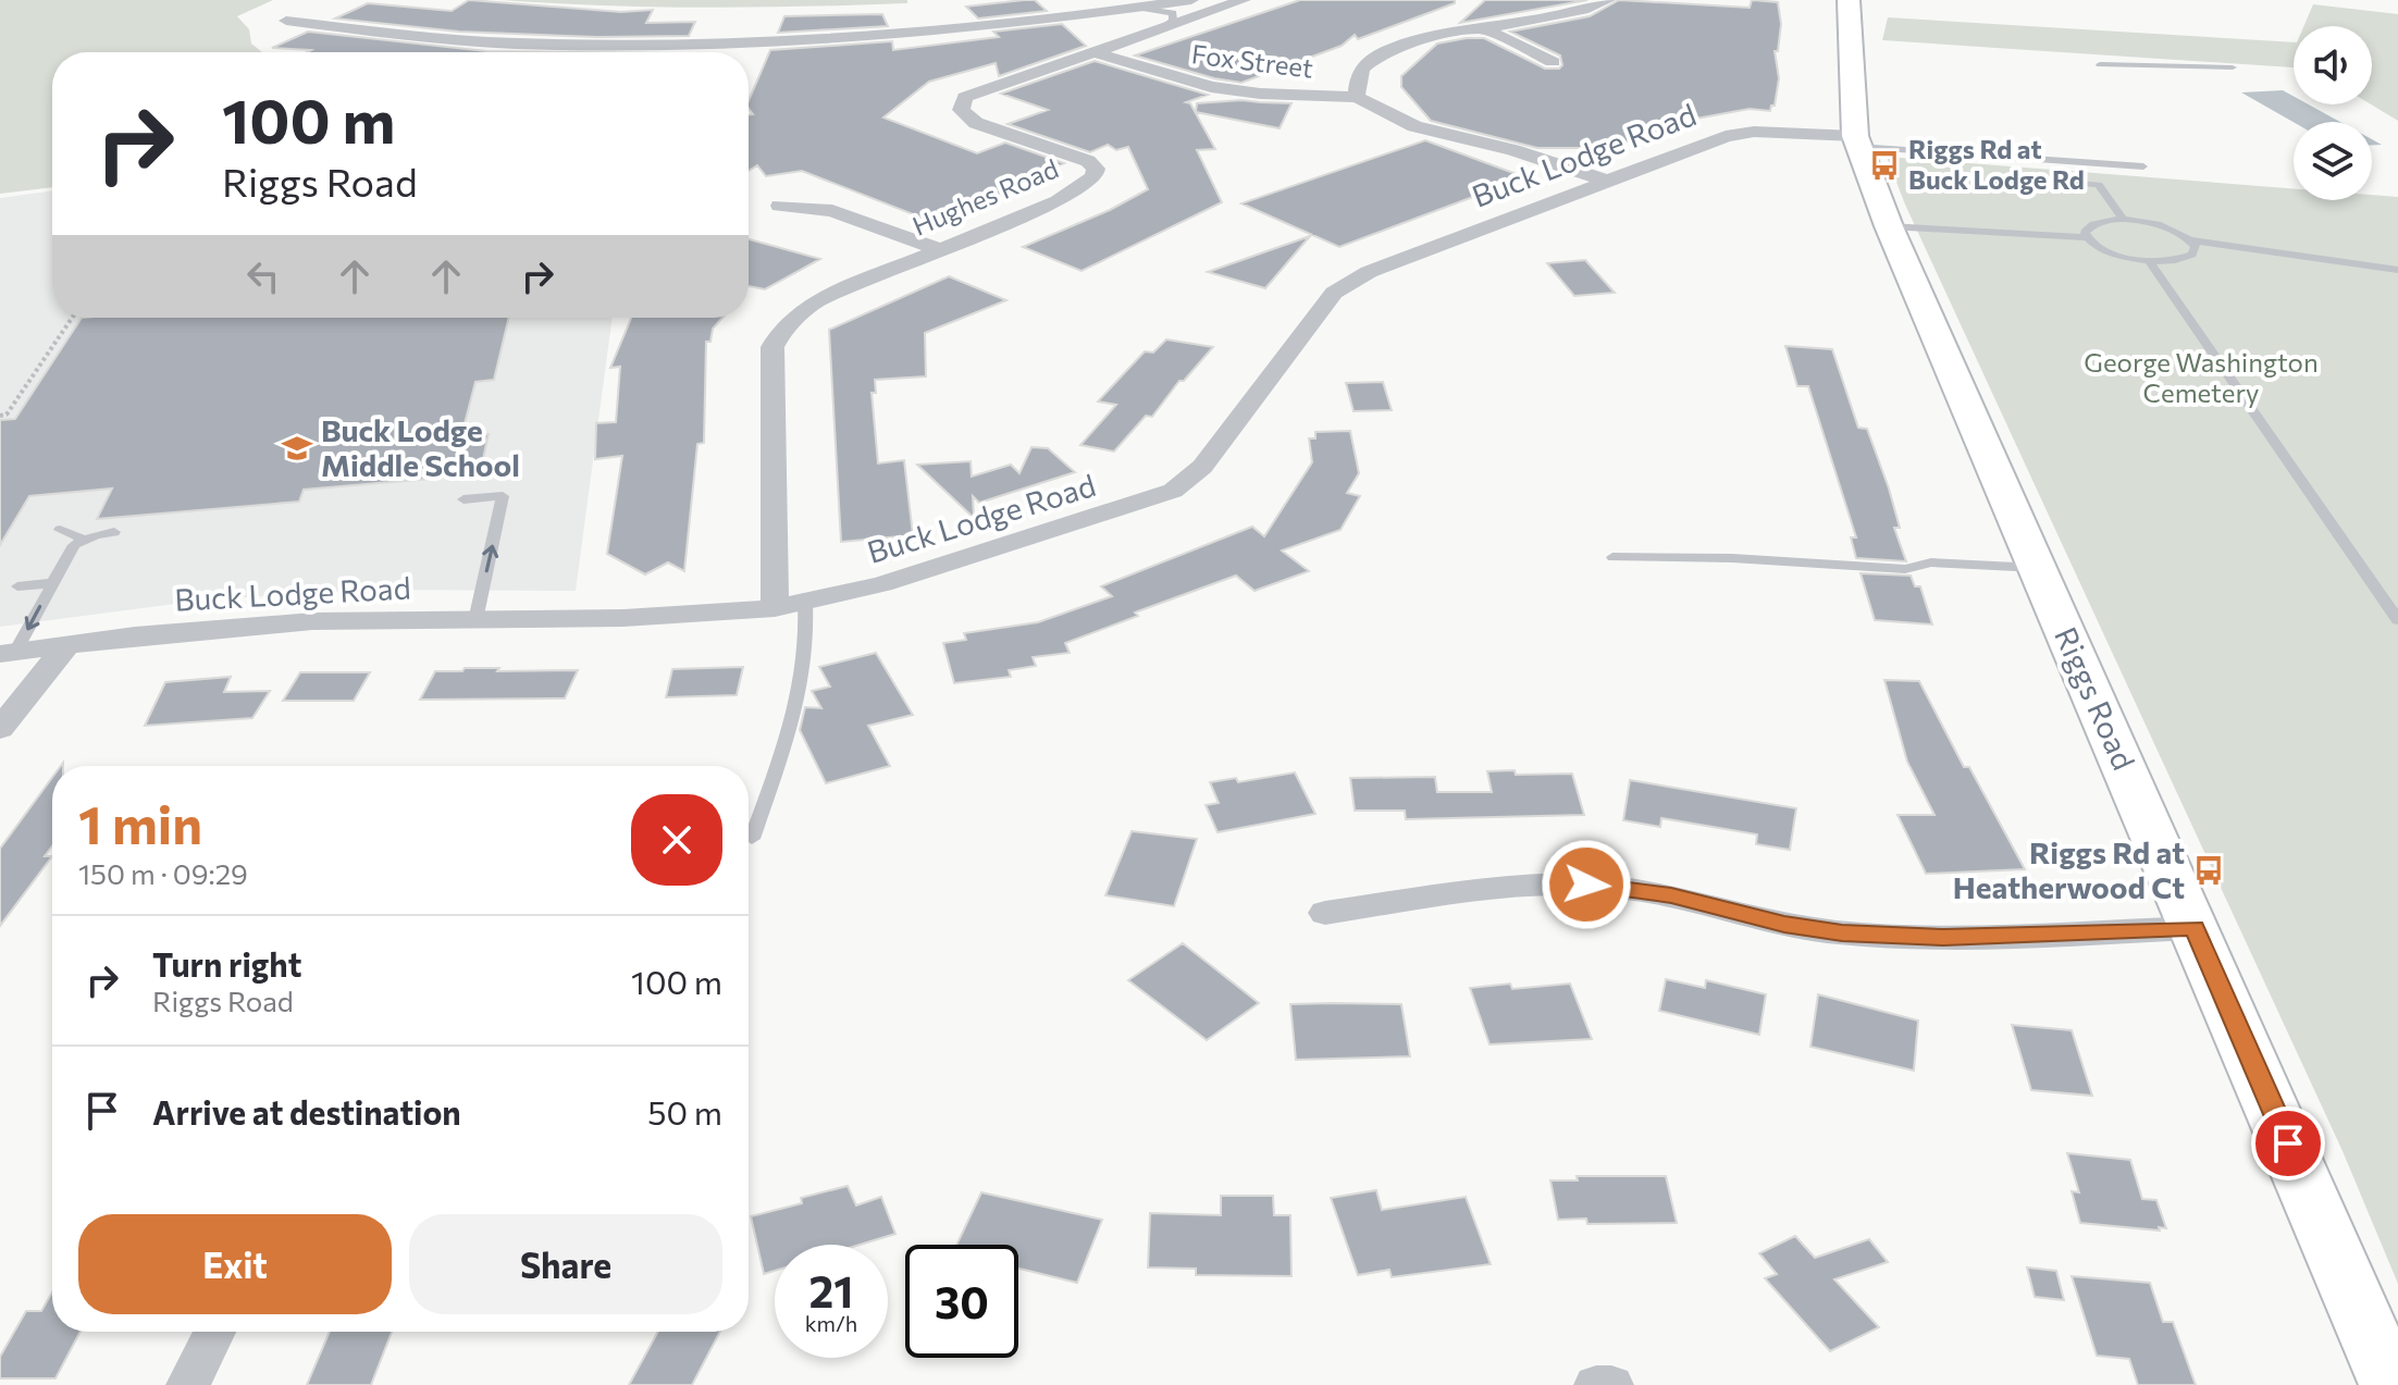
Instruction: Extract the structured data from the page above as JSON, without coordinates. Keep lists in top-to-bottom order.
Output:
{
  "streets": {
    "main road": ["Riggs Road"],
    "street": ["Fox Street", "Buck Lodge Road", "Hughes Road"]
  },
  "crossings": [
    ["Fox Street", "Hughes Road"],
    ["Buck Lodge Road", "Hughes Road"],
    ["Buck Lodge Road", "Riggs Road"]
  ],
  "parks": ["George Washington Cemetery"],
  "places": {
    "bus stop": ["Riggs Rd at Buck Lodge Rd", "Riggs Rd at Heatherwood Ct"],
    "school or university": ["Buck Lodge Middle School"]
  },
  "page": {
    "turn": ["100 m", "Riggs Road"],
    "heading": ["1 min", "150 m · 09:29"],
    "list": [
      {
        "name": "Turn right",
        "note": "Riggs Road",
        "value": "100 m"
      },
      {
        "name": "Arrive at destination",
        "value": "50 m"
      }
    ],
    "buttons": ["Exit", "Share"],
    "speed": "21 km/h",
    "limit": "30"
  }
}
